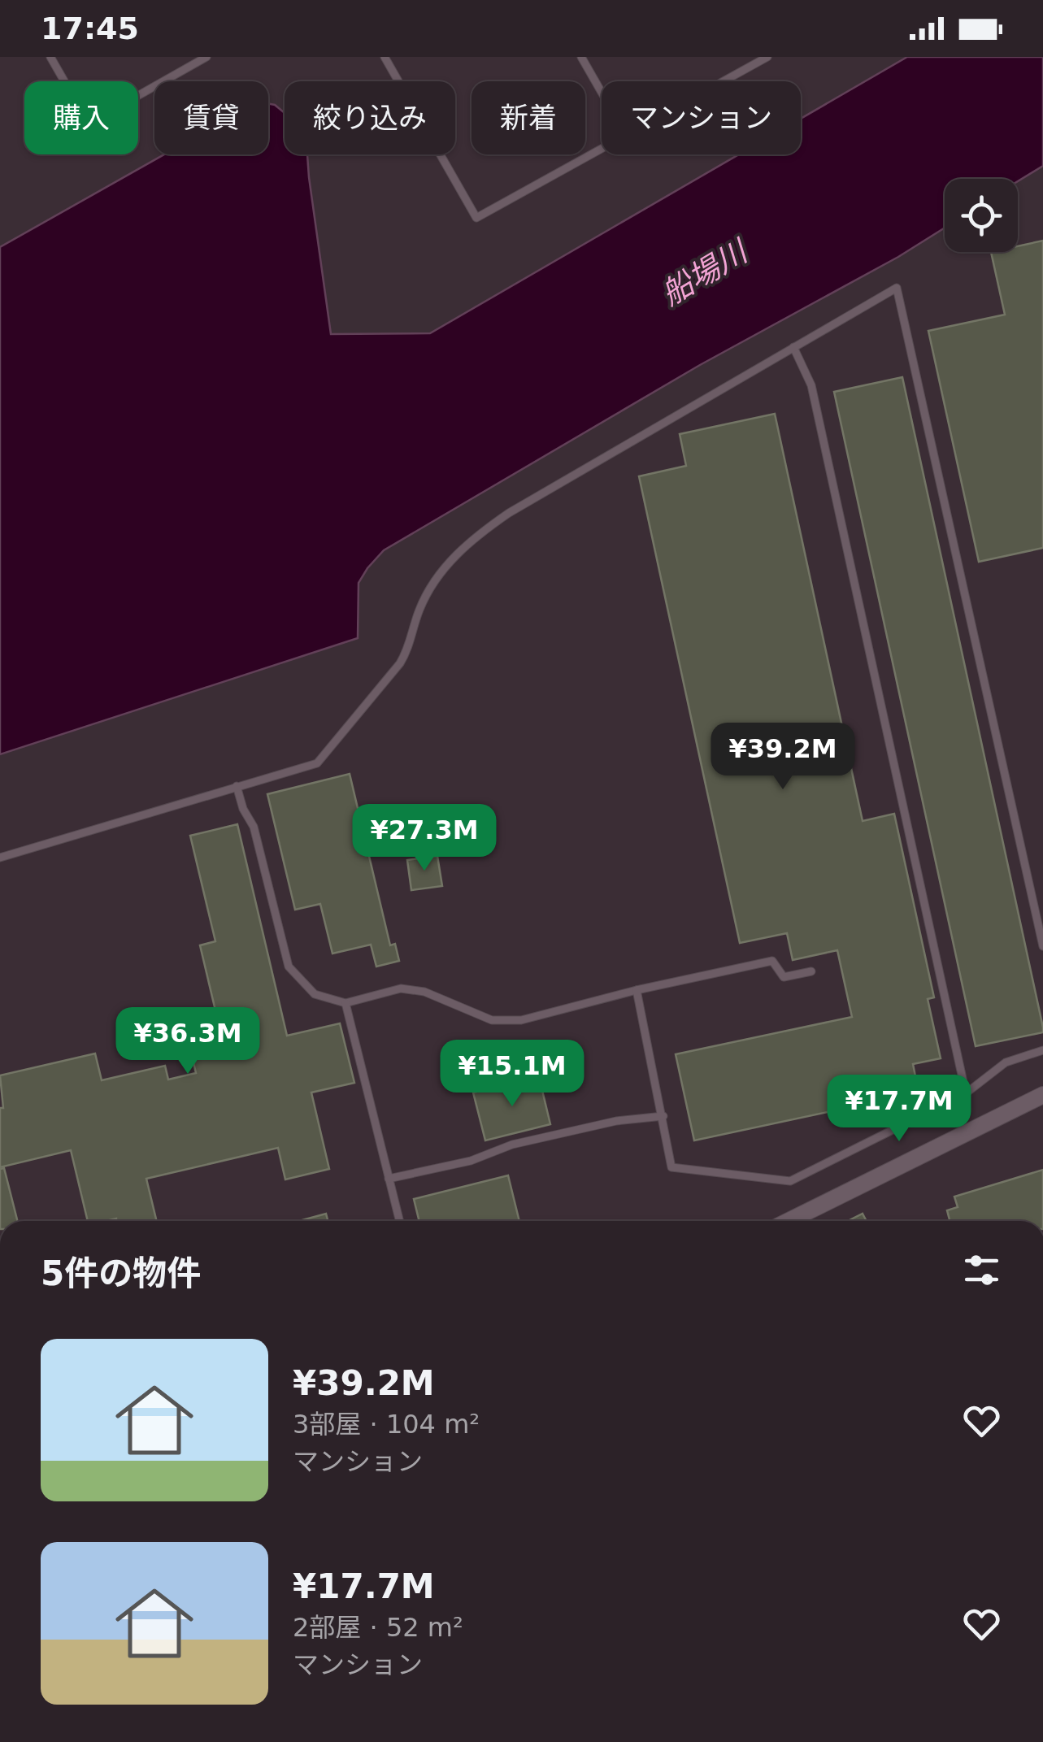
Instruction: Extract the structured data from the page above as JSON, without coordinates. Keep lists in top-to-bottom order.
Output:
{
  "water": ["船場川"],
  "page": {
    "status": "17:45",
    "chip": [
      "購入",
      "賃貸",
      "絞り込み",
      "新着",
      "マンション"
    ],
    "price": [
      "¥39.2M",
      "¥27.3M",
      "¥36.3M",
      "¥15.1M",
      "¥17.7M"
    ],
    "heading": "5件の物件",
    "list": [
      {
        "name": "¥39.2M",
        "note": "3部屋 · 104 m² · マンション"
      },
      {
        "name": "¥17.7M",
        "note": "2部屋 · 52 m² · マンション"
      }
    ]
  }
}
